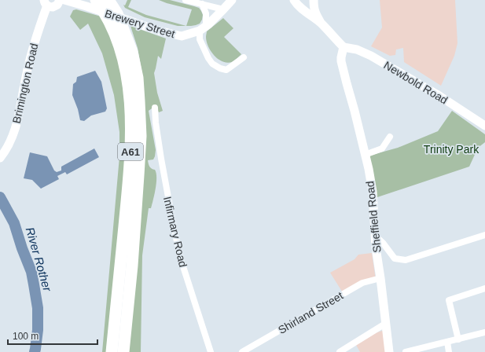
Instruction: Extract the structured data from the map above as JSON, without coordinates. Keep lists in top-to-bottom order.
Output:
{
  "streets": {
    "highway": ["A61"],
    "main road": [
      "Brewery Street",
      "Newbold Road",
      "Brimington Road",
      "Sheffield Road"
    ],
    "street": ["Infirmary Road", "Shirland Street"]
  },
  "crossings": [
    ["Brewery Street", "A61"],
    ["Newbold Road", "Sheffield Road"],
    ["Sheffield Road", "Shirland Street"]
  ],
  "water": ["River Rother"],
  "parks": ["Trinity Park"],
  "scale_bar": "100 m"
}
